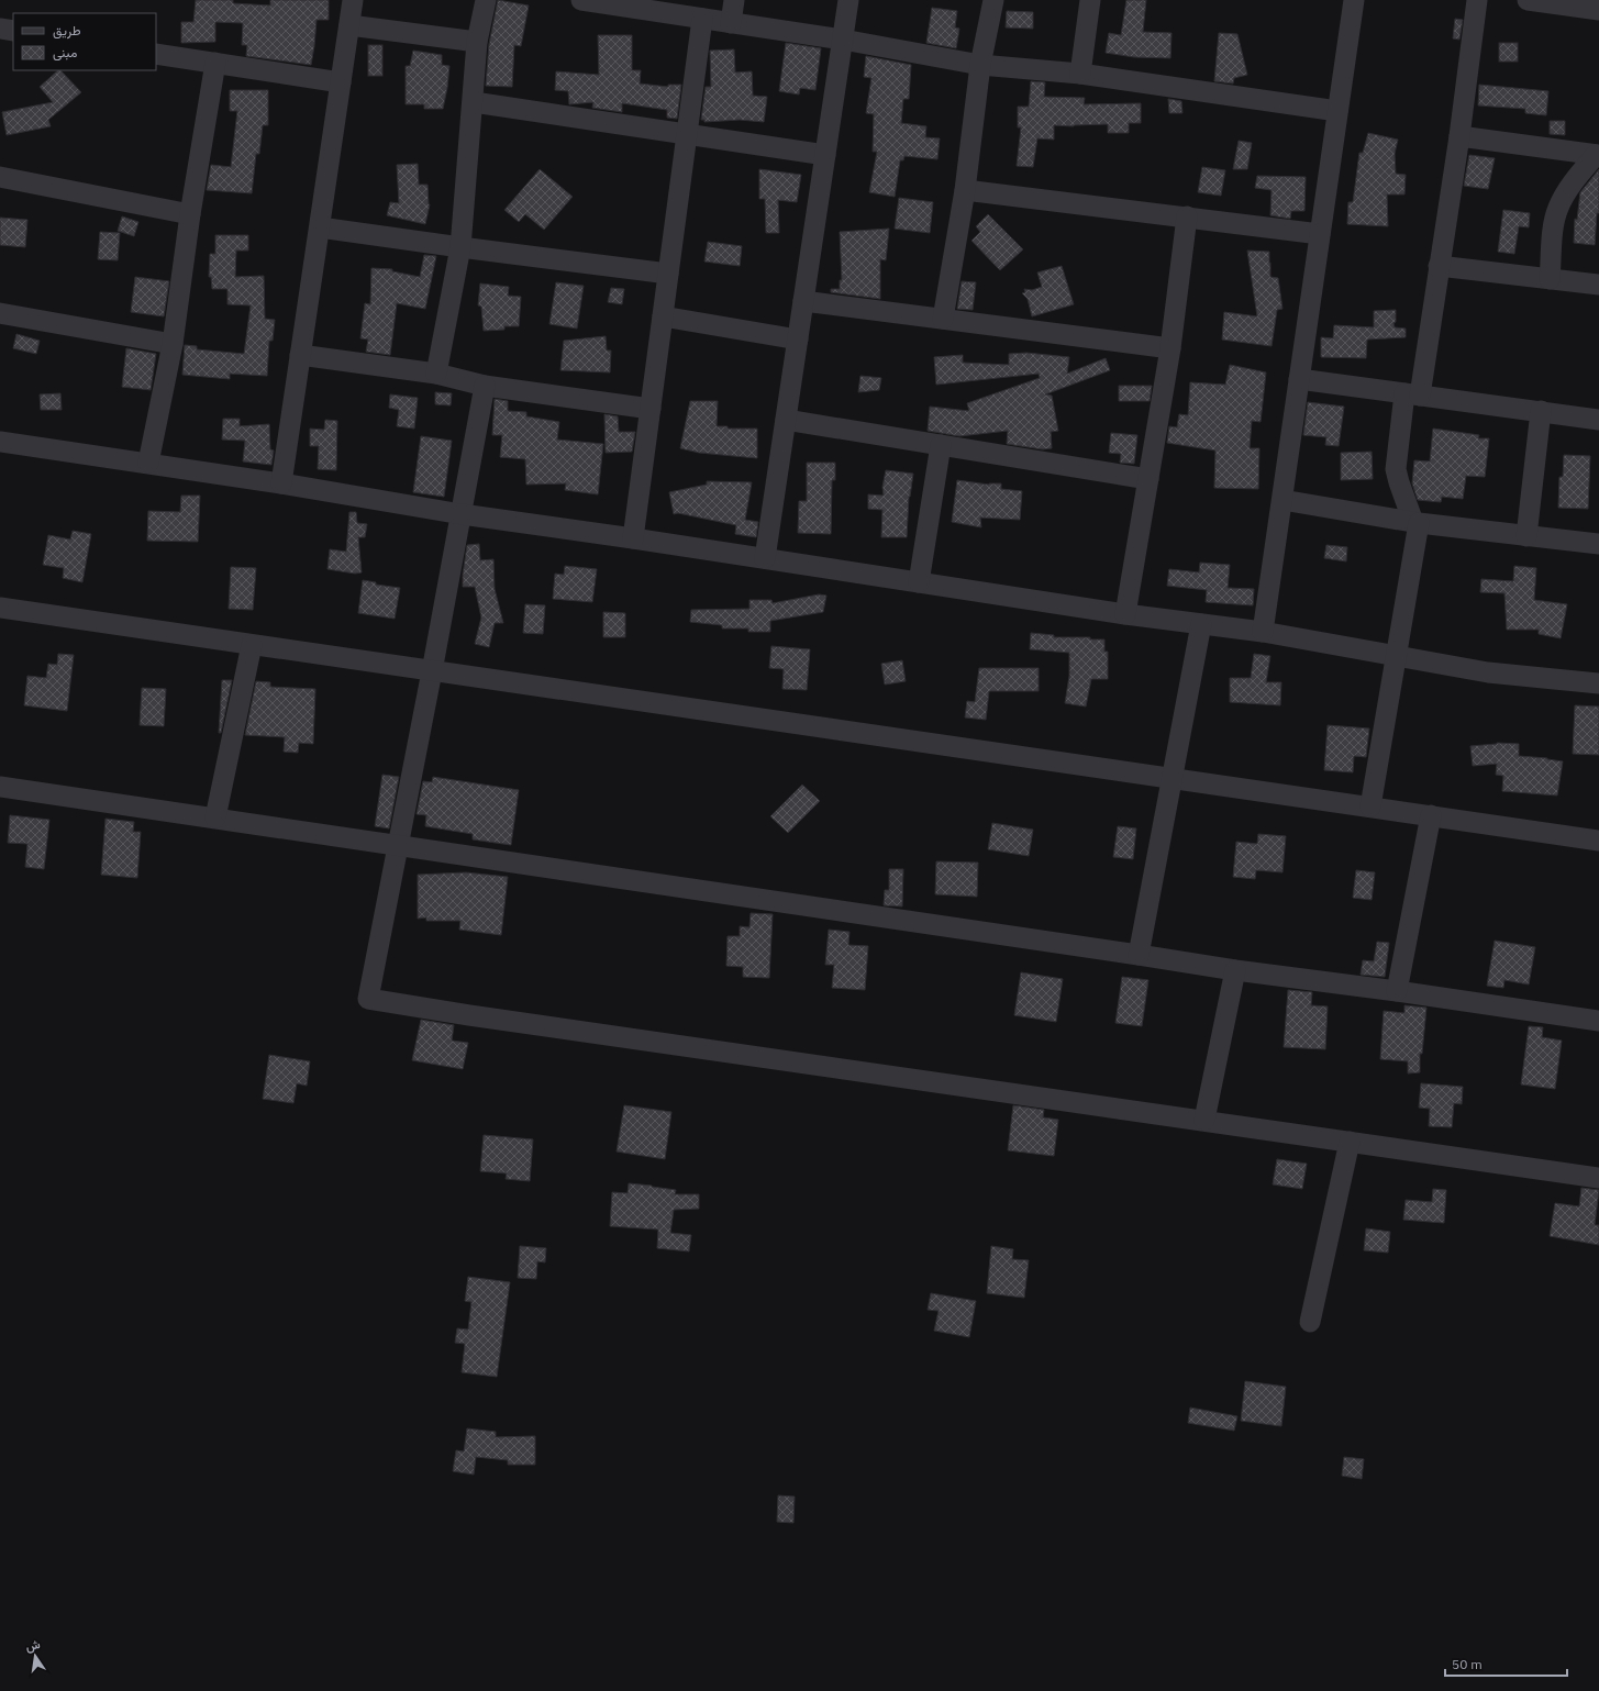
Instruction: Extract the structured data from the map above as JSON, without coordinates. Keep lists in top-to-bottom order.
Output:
{
  "legend": ["طريق", "مبنى"],
  "scale_bar": "50 m",
  "north": "top"
}
